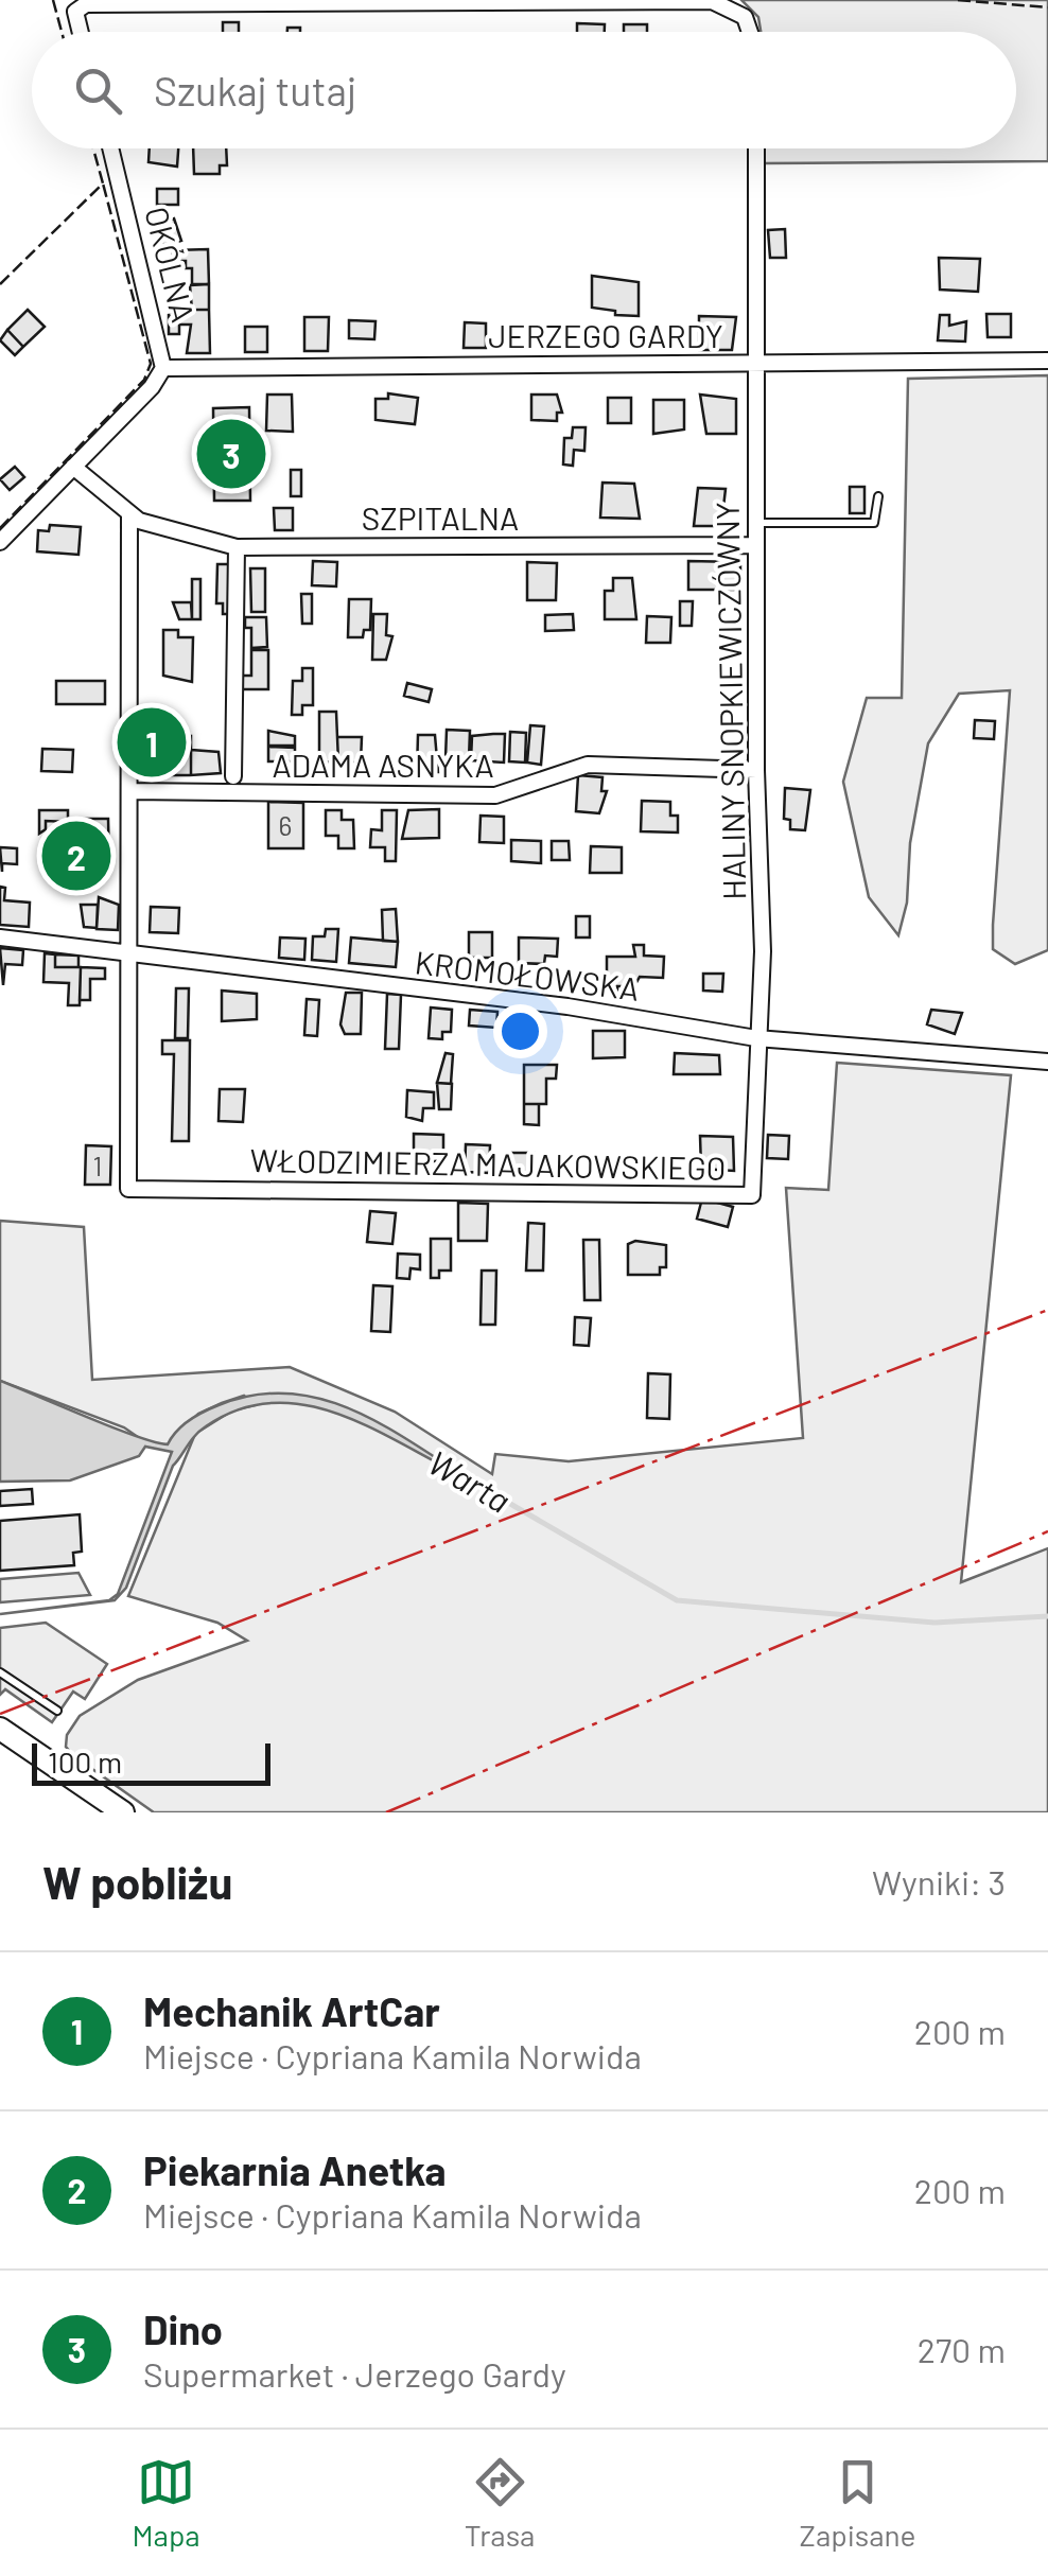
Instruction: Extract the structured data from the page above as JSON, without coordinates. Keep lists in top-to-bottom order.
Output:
{
  "streets": {
    "street": [
      "OKÓLNA",
      "JERZEGO GARDY",
      "SZPITALNA",
      "HALINY SNOPKIEWICZÓWNY",
      "ADAMA ASNYKA",
      "KROMOŁOWSKA",
      "WŁODZIMIERZA MAJAKOWSKIEGO"
    ]
  },
  "crossings": [
    ["OKÓLNA", "JERZEGO GARDY"],
    ["OKÓLNA", "SZPITALNA"],
    ["JERZEGO GARDY", "HALINY SNOPKIEWICZÓWNY"],
    ["SZPITALNA", "HALINY SNOPKIEWICZÓWNY"],
    ["HALINY SNOPKIEWICZÓWNY", "ADAMA ASNYKA"],
    ["HALINY SNOPKIEWICZÓWNY", "KROMOŁOWSKA"],
    ["HALINY SNOPKIEWICZÓWNY", "WŁODZIMIERZA MAJAKOWSKIEGO"],
    ["KROMOŁOWSKA", "WŁODZIMIERZA MAJAKOWSKIEGO"]
  ],
  "water": ["Warta"],
  "house_numbers": ["6", "1"],
  "scale_bar": "100 m",
  "page": {
    "search": "Szukaj tutaj",
    "pins": ["3", "1", "2"],
    "scale": "100 m",
    "heading": ["W pobliżu", "Wyniki: 3"],
    "list": [
      {
        "mark": "1",
        "name": "Mechanik ArtCar",
        "note": "Miejsce · Cypriana Kamila Norwida",
        "value": "200 m"
      },
      {
        "mark": "2",
        "name": "Piekarnia Anetka",
        "note": "Miejsce · Cypriana Kamila Norwida",
        "value": "200 m"
      },
      {
        "mark": "3",
        "name": "Dino",
        "note": "Supermarket · Jerzego Gardy",
        "value": "270 m"
      }
    ],
    "nav": ["Mapa", "Trasa", "Zapisane"]
  }
}
